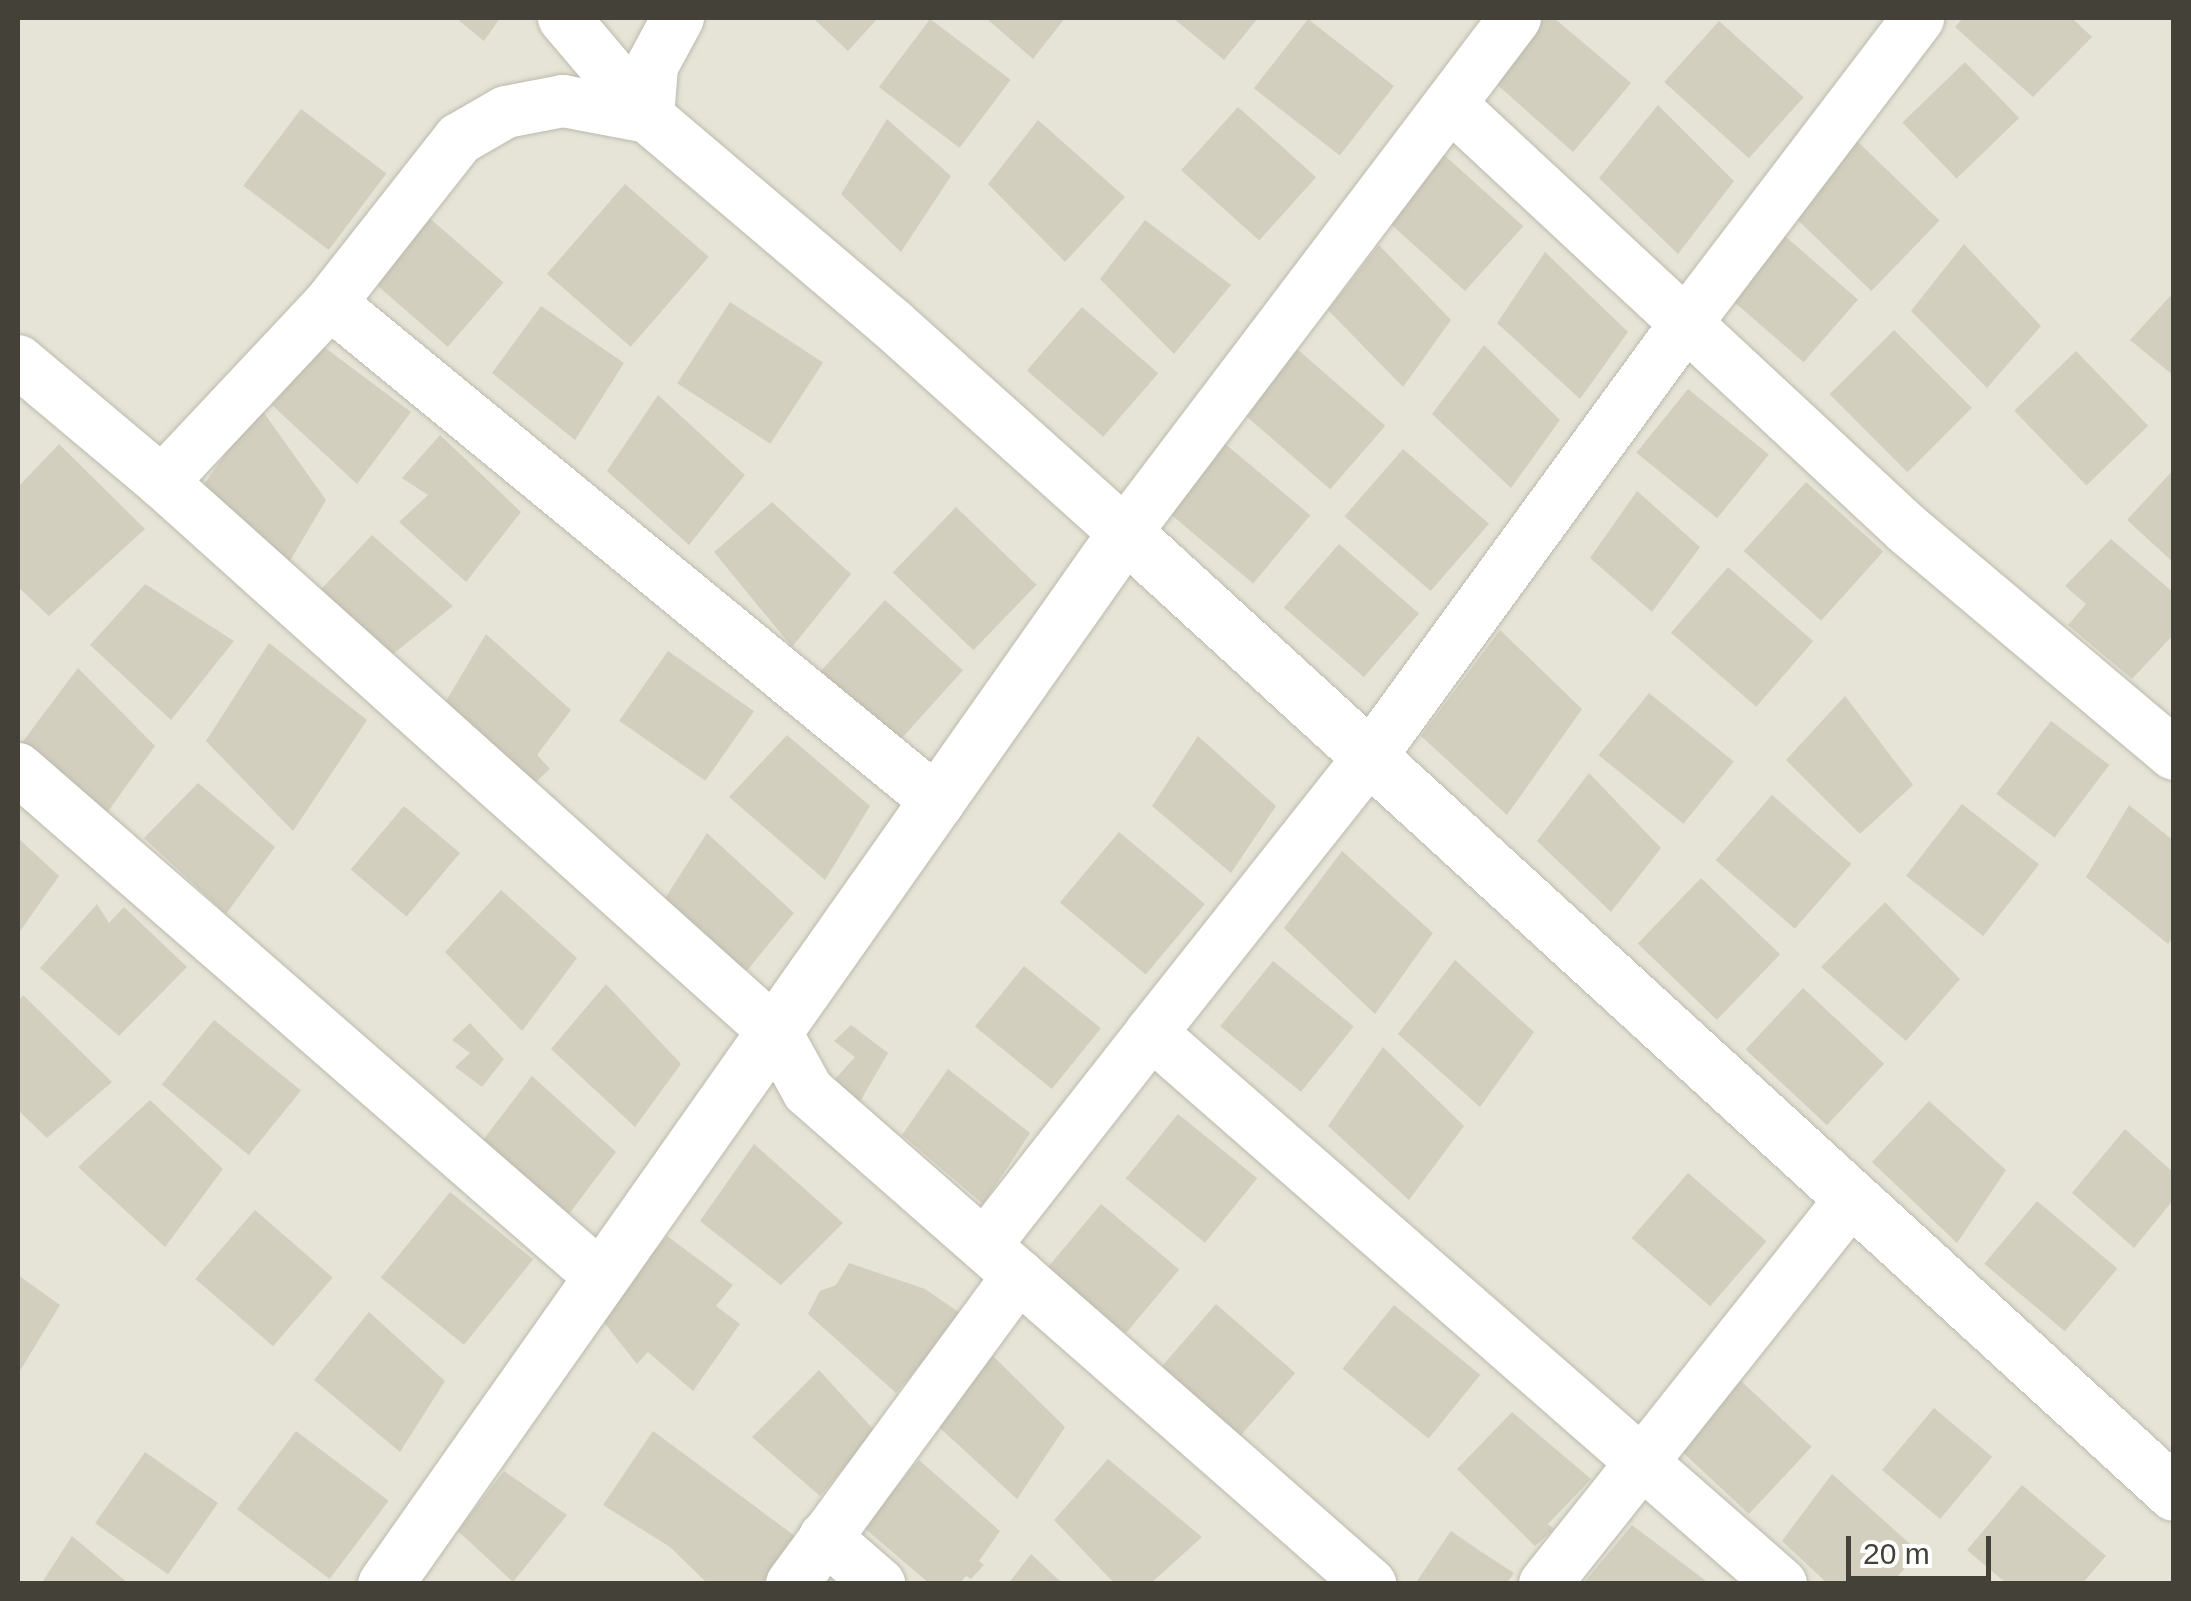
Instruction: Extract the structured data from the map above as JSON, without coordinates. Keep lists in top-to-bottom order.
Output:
{
  "scale_bar": "20 m"
}
